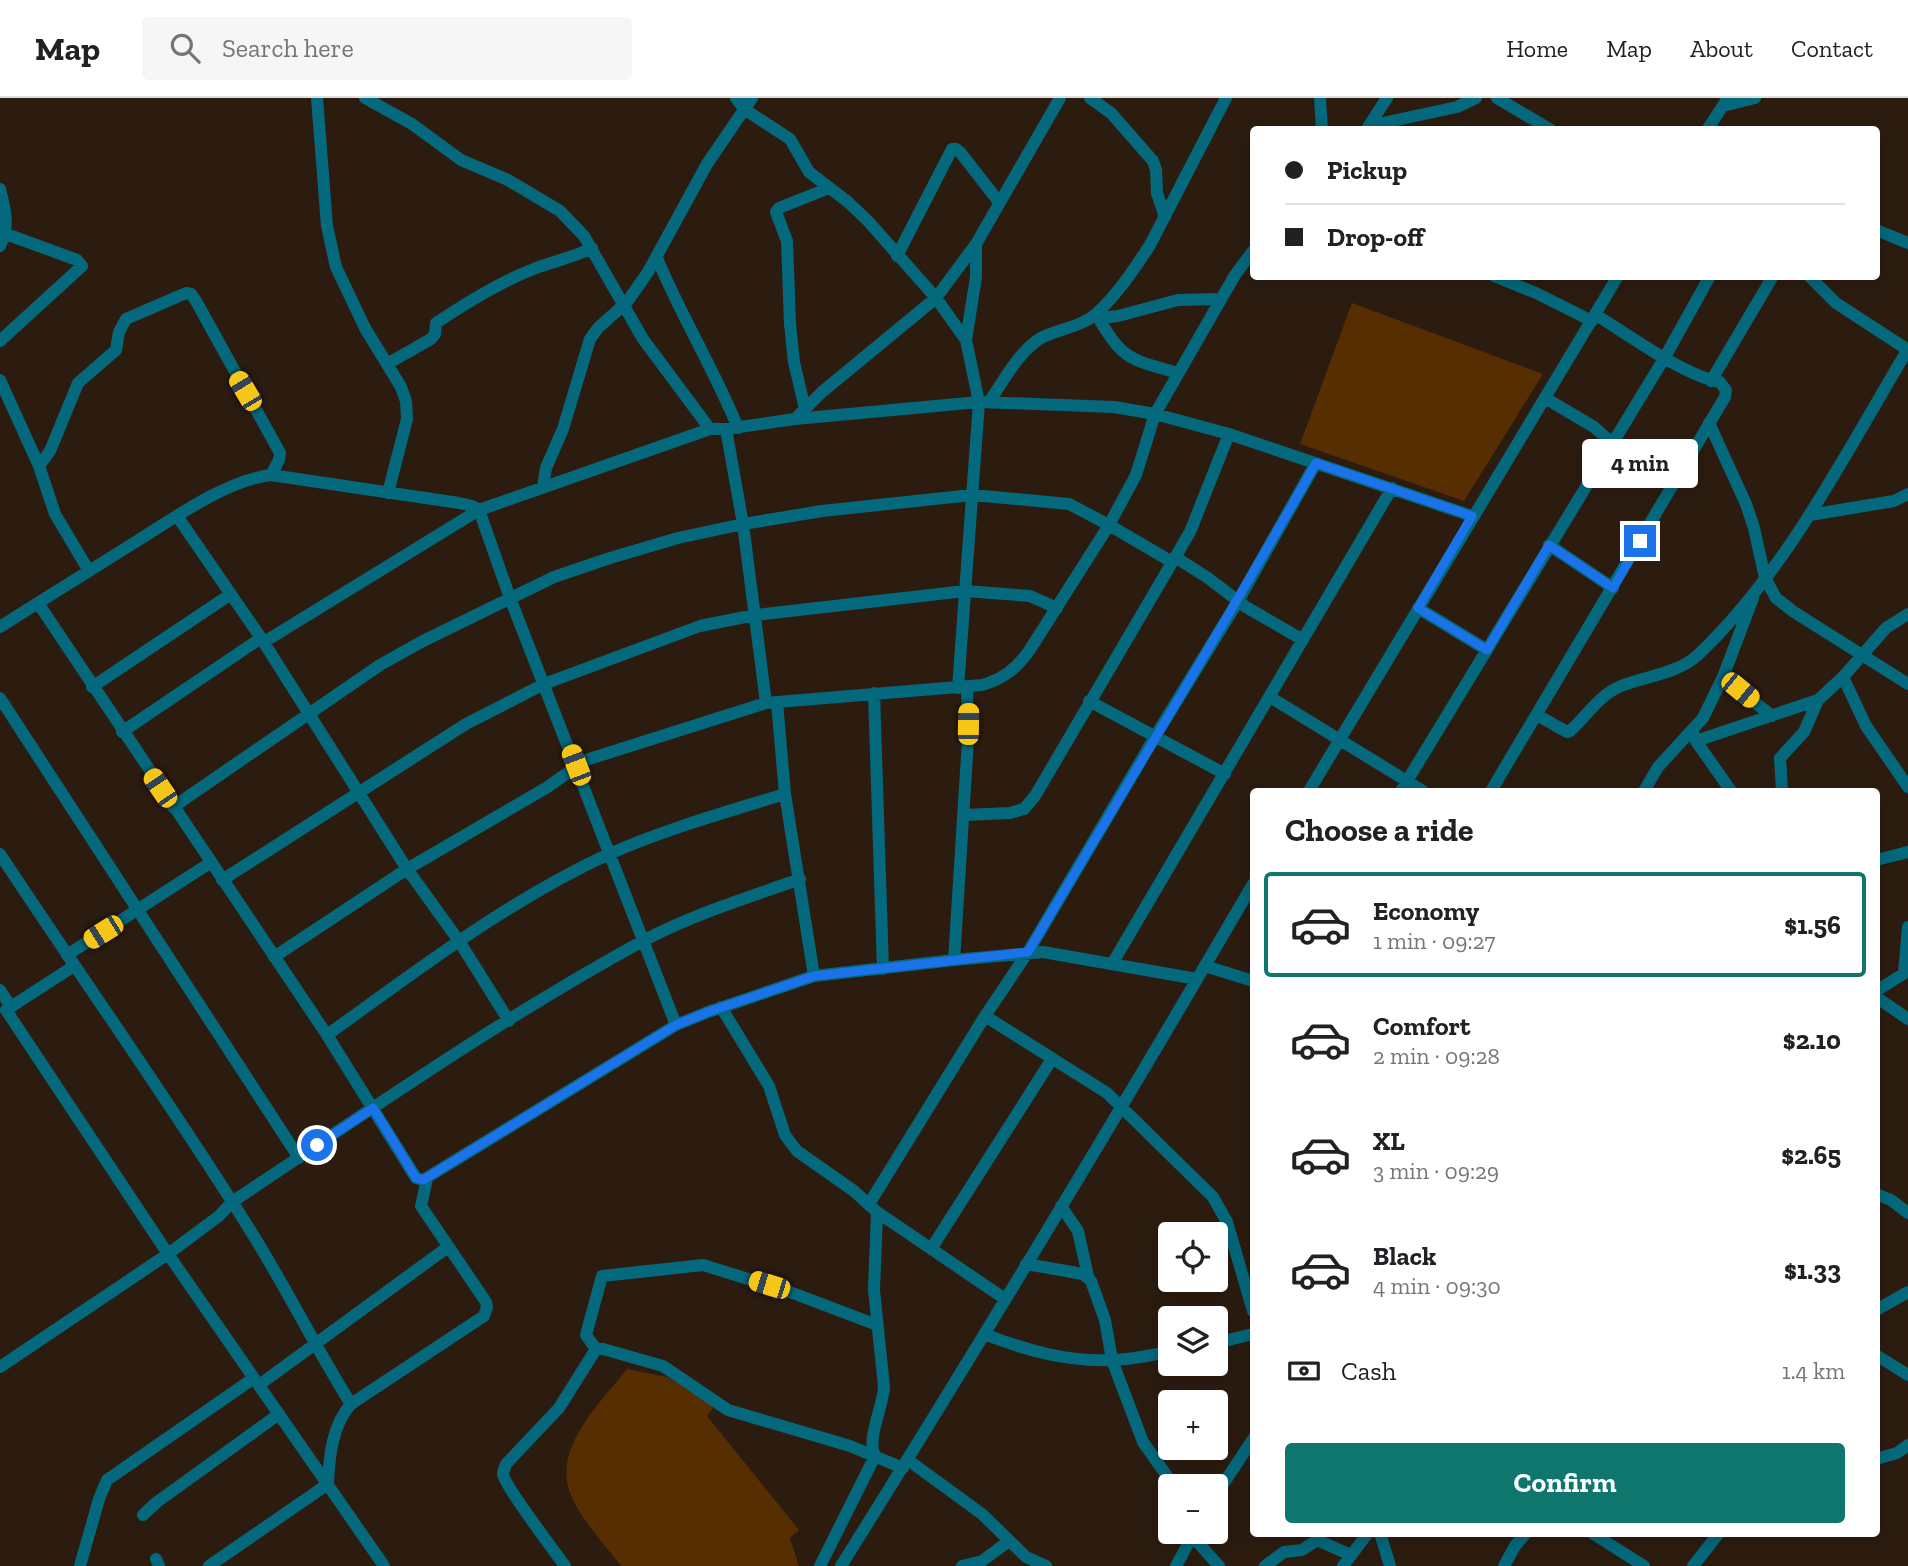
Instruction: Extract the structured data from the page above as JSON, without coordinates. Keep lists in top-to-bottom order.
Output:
{
  "page": {
    "header": "Map",
    "search": "Search here",
    "nav": [
      "Home",
      "Map",
      "About",
      "Contact"
    ],
    "banner": ["Pickup", "Drop-off"],
    "bubble": "4 min",
    "heading": "Choose a ride",
    "list": [
      {
        "name": "Economy",
        "note": "1 min · 09:27",
        "value": "$1.56"
      },
      {
        "name": "Comfort",
        "note": "2 min · 09:28",
        "value": "$2.10"
      },
      {
        "name": "XL",
        "note": "3 min · 09:29",
        "value": "$2.65"
      },
      {
        "name": "Black",
        "note": "4 min · 09:30",
        "value": "$1.33"
      }
    ],
    "map_buttons": ["+", "−"],
    "pay": ["Cash", "1.4 km"],
    "buttons": "Confirm"
  }
}
